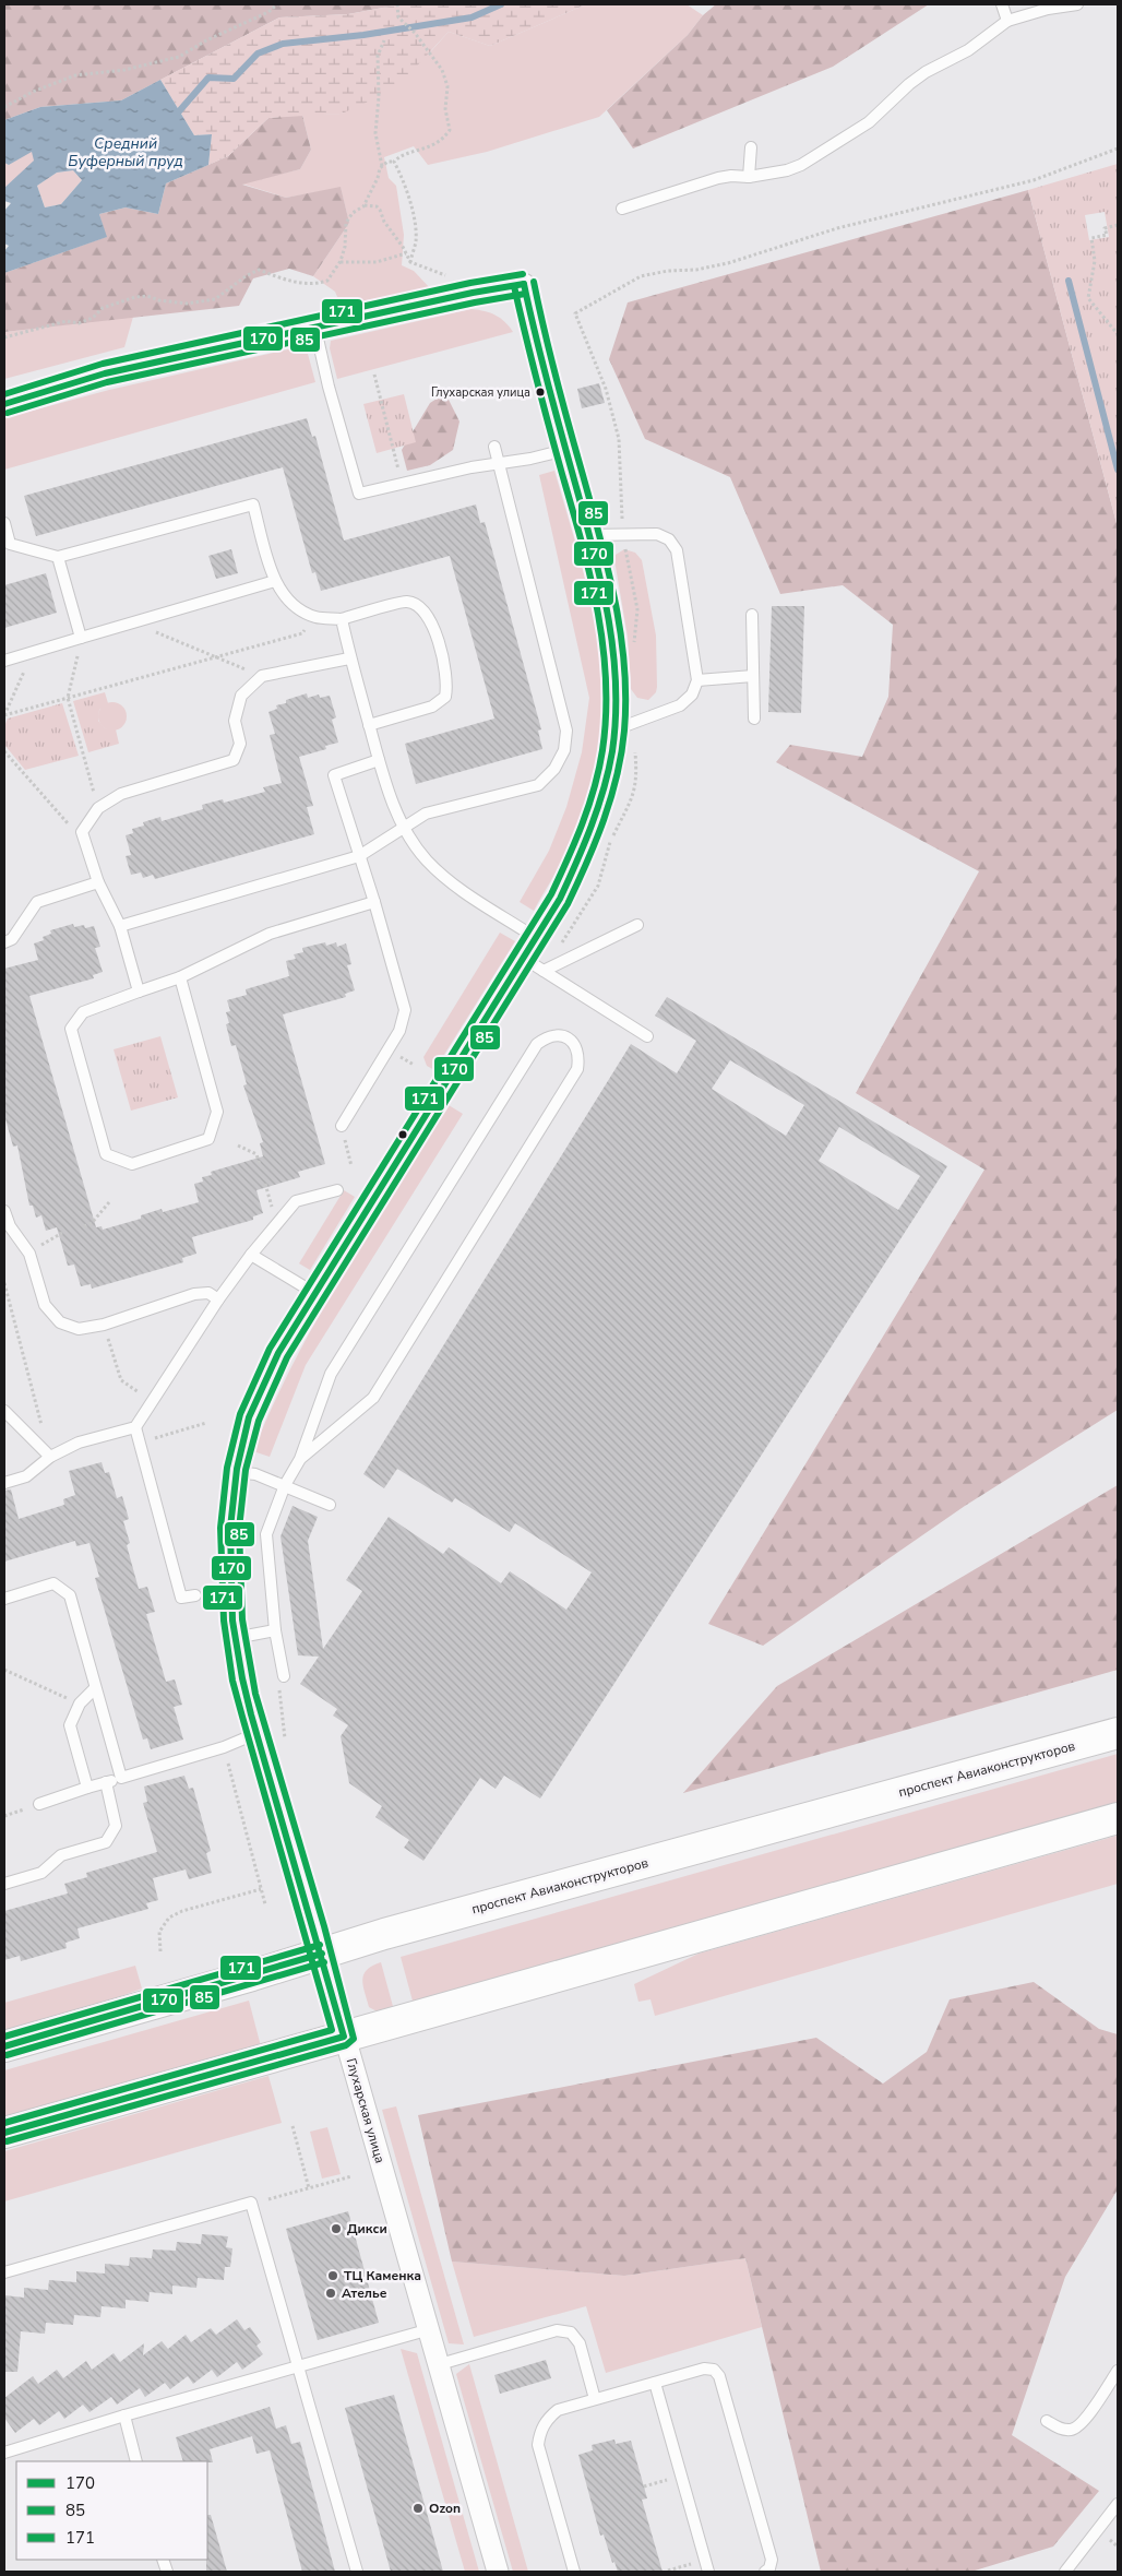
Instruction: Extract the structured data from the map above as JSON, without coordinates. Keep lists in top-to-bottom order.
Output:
{
  "streets": {
    "street": ["проспект Авиаконструкторов", "Глухарская улица"]
  },
  "crossings": [
    ["проспект Авиаконструкторов", "Глухарская улица"]
  ],
  "water": ["Средний Буферный пруд"],
  "places": [
    "Глухарская улица",
    "Дикси",
    "ТЦ Каменка",
    "Ателье",
    "Ozon"
  ],
  "lines": ["transit line 171", "transit line 85", "transit line 170"],
  "legend": ["170", "85", "171"]
}
